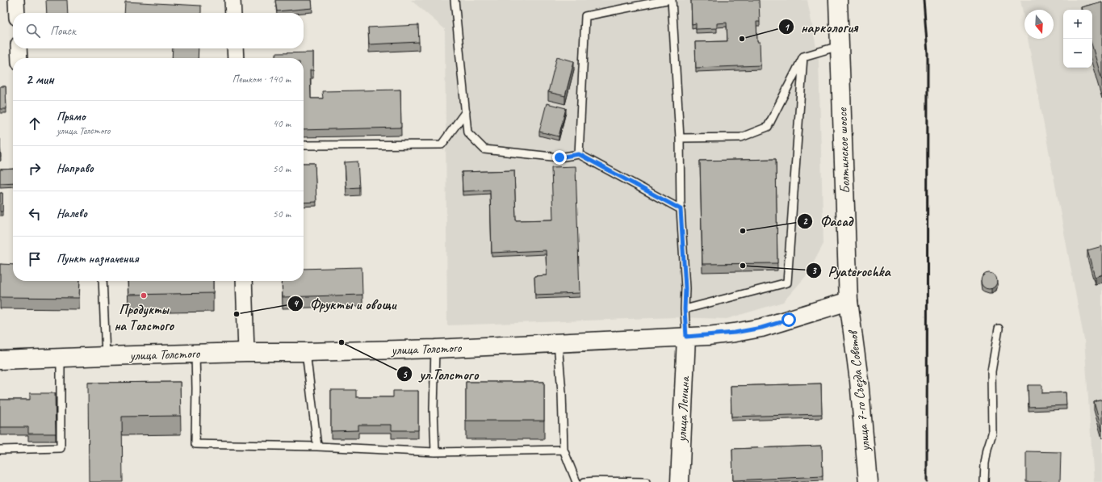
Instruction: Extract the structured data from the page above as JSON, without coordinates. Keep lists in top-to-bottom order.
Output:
{
  "streets": {
    "street": [
      "Болтинское шоссе",
      "улица Толстого",
      "улица 7-го Съезда Советов",
      "улица Ленина"
    ]
  },
  "crossings": [
    ["Болтинское шоссе", "улица Толстого"],
    ["Болтинское шоссе", "улица 7-го Съезда Советов"],
    ["улица Толстого", "улица 7-го Съезда Советов"],
    ["улица Толстого", "улица Ленина"]
  ],
  "places": [
    "наркология",
    "Фасад",
    "Pyaterochka",
    "Продукты на Толстого",
    "Фрукты и овощи",
    "ул.Толстого"
  ],
  "north": "bottom",
  "page": {
    "map_buttons": ["+", "−"],
    "search": "Поиск",
    "heading": ["2 мин", "Пешком · 140 m"],
    "list": [
      ["Прямо", "улица Толстого", "40 m"],
      ["Направо", "50 m"],
      ["Налево", "50 m"],
      "Пункт назначения"
    ]
  }
}
